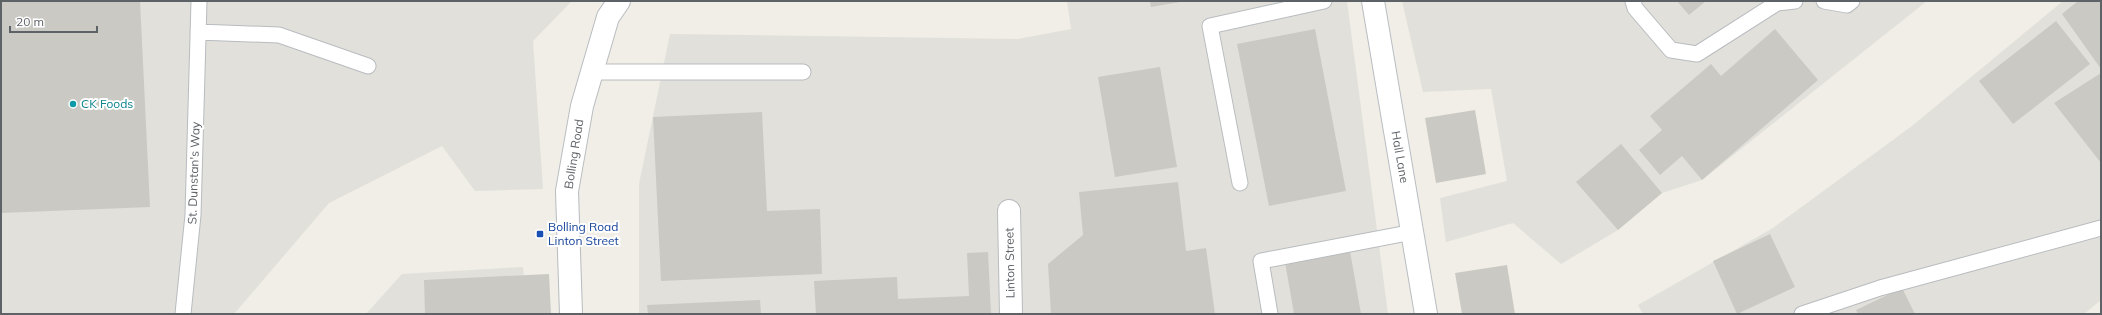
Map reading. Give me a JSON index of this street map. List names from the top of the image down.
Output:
{
  "streets": {
    "street": ["Bolling Road", "Hall Lane", "Linton Street"],
    "lane": ["St. Dunstan's Way"]
  },
  "places": {
    "other": ["CK Foods"],
    "transit": ["Bolling Road Linton Street"]
  },
  "scale_bar": "20 m"
}
